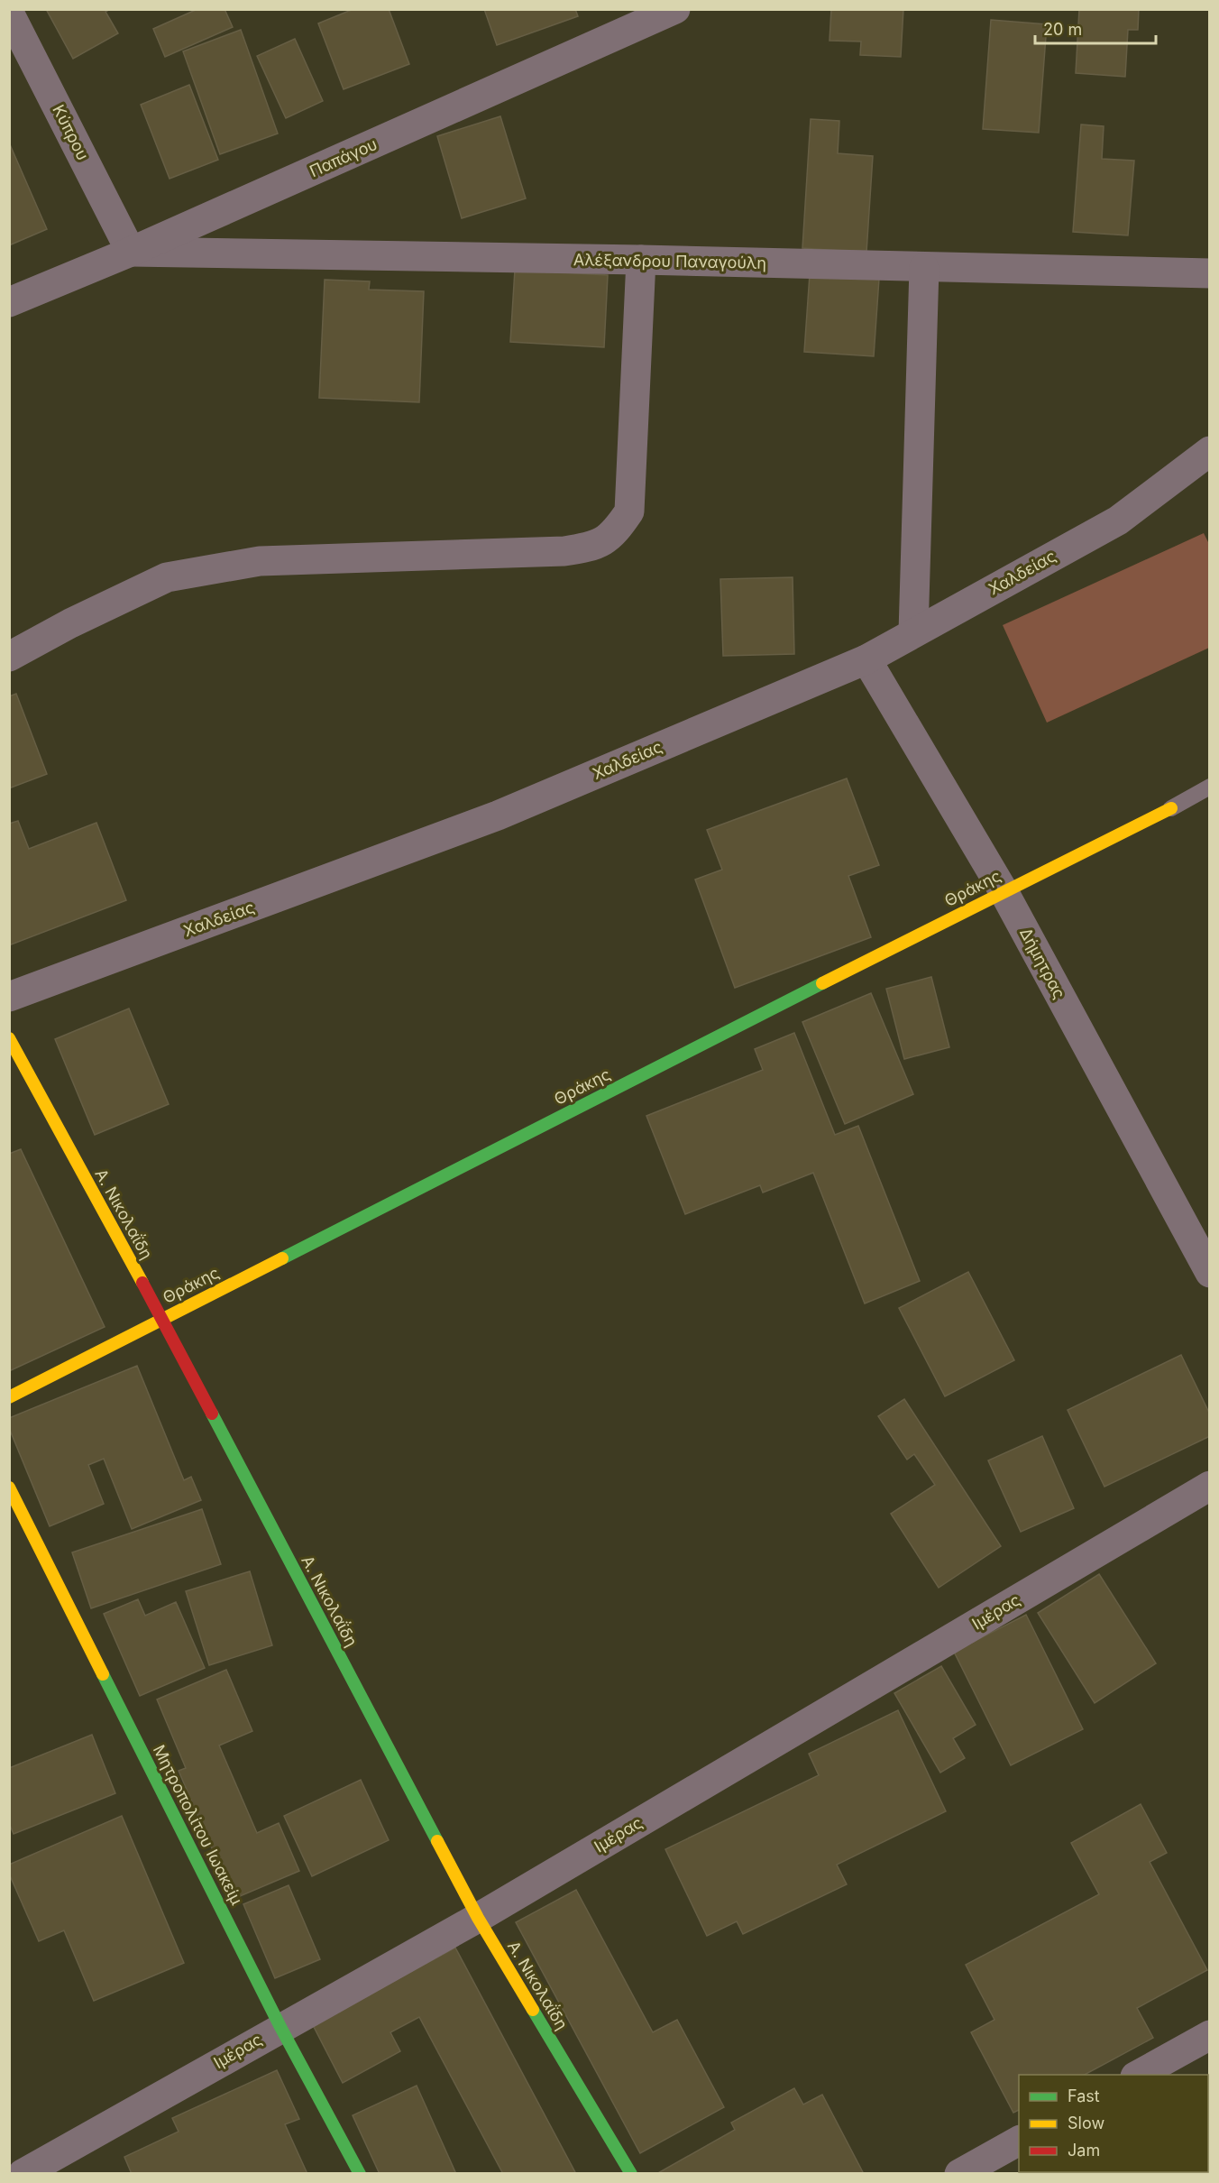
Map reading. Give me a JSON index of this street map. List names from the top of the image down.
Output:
{
  "streets": {
    "street": [
      "Κύπρου",
      "Παπάγου",
      "Αλέξανδρου Παναγούλη",
      "Χαλδείας",
      "Θράκης",
      "Δήμητρας",
      "Α. Νικολαΐδη",
      "Ιμέρας",
      "Μητροπολίτου Ιωακείμ"
    ]
  },
  "crossings": [
    ["Κύπρου", "Παπάγου"],
    ["Κύπρου", "Αλέξανδρου Παναγούλη"],
    ["Παπάγου", "Αλέξανδρου Παναγούλη"],
    ["Χαλδείας", "Δήμητρας"],
    ["Θράκης", "Δήμητρας"],
    ["Θράκης", "Α. Νικολαΐδη"],
    ["Α. Νικολαΐδη", "Ιμέρας"],
    ["Ιμέρας", "Μητροπολίτου Ιωακείμ"]
  ],
  "legend": ["Fast", "Slow", "Jam"],
  "scale_bar": "20 m"
}
